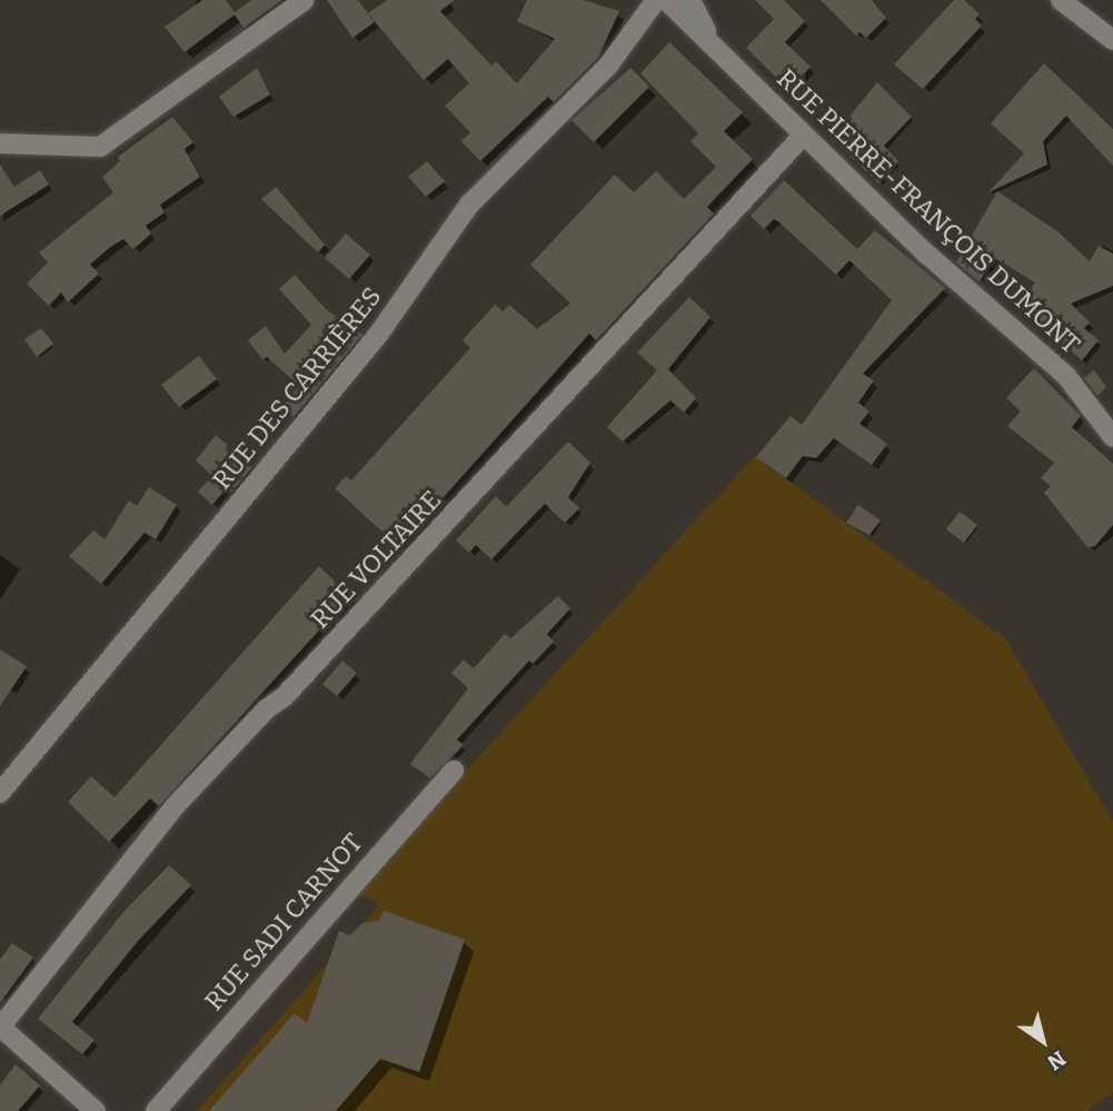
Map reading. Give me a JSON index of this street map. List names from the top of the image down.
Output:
{
  "streets": {
    "street": [
      "RUE PIERRE-FRANÇOIS DUMONT",
      "RUE DES CARRIÈRES",
      "RUE VOLTAIRE",
      "RUE SADI CARNOT"
    ]
  },
  "crossings": [
    ["RUE PIERRE-FRANÇOIS DUMONT", "RUE VOLTAIRE"]
  ],
  "north": "bottom right"
}
